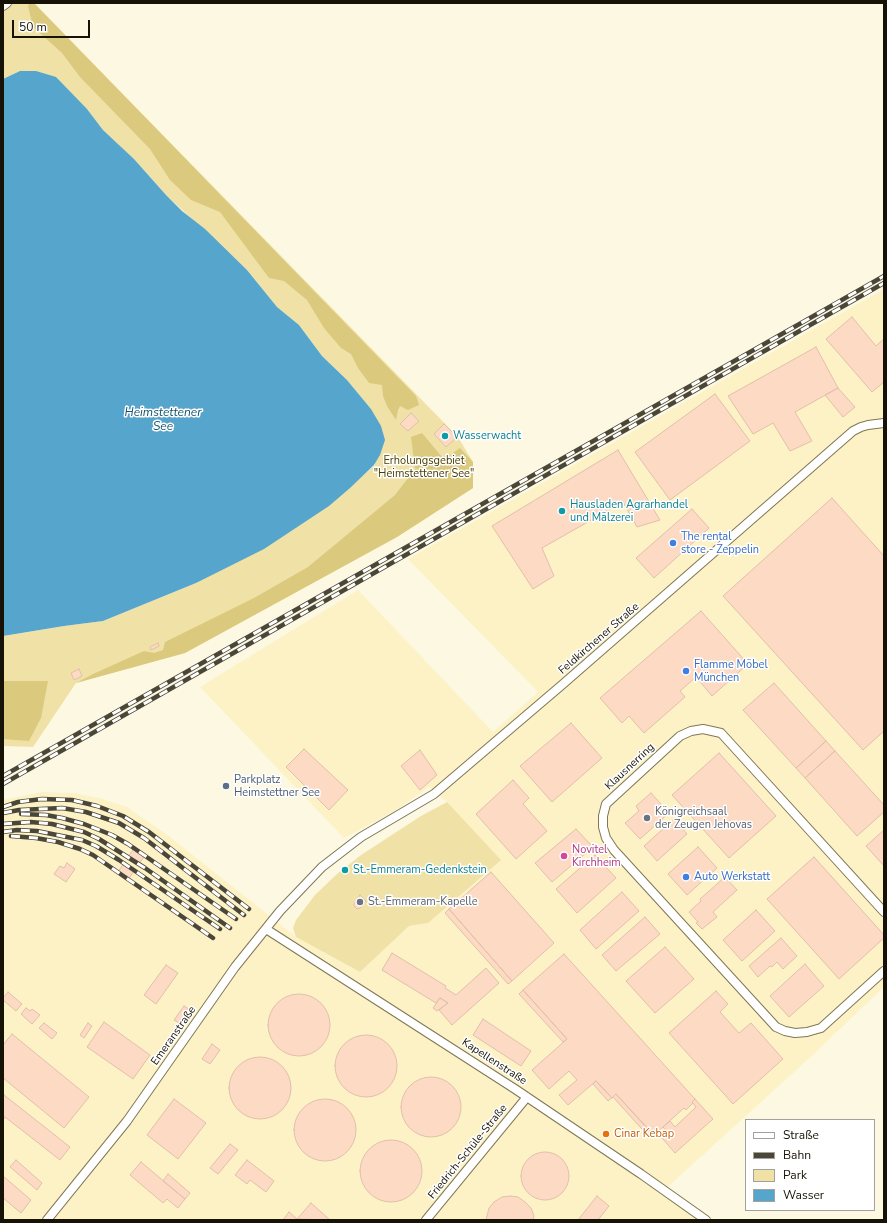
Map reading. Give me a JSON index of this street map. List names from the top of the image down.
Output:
{
  "streets": {
    "street": [
      "Feldkirchener Straße",
      "Klausnerring",
      "Emeranstraße",
      "Kapellenstraße",
      "Friedrich-Schüle-Straße"
    ]
  },
  "crossings": [
    ["Feldkirchener Straße", "Emeranstraße"],
    ["Emeranstraße", "Kapellenstraße"],
    ["Kapellenstraße", "Friedrich-Schüle-Straße"]
  ],
  "water": ["Heimstettener See"],
  "parks": ["Erholungsgebiet \"Heimstettener See\""],
  "places": [
    "Wasserwacht",
    "Hausladen Agrarhandel und Mälzerei",
    "The rental store - Zeppelin",
    "Flamme Möbel München",
    "Parkplatz Heimstettner See",
    "Königreichsaal der Zeugen Jehovas",
    "Novitel Kirchheim",
    "St.-Emmeram-Gedenkstein",
    "Auto Werkstatt",
    "St.-Emmeram-Kapelle",
    "Cinar Kebap"
  ],
  "legend": [
    "Straße",
    "Bahn",
    "Park",
    "Wasser"
  ],
  "scale_bar": "50 m"
}
